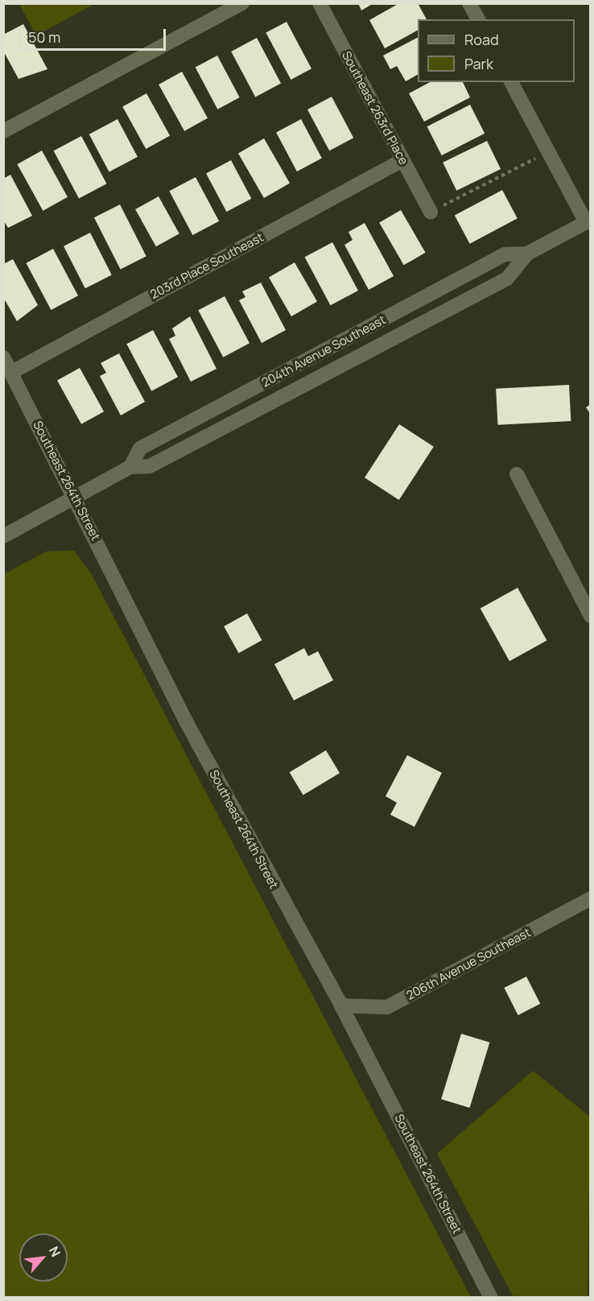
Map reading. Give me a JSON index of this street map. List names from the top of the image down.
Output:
{
  "streets": {
    "street": [
      "Southeast 263rd Place",
      "203rd Place Southeast",
      "204th Avenue Southeast",
      "Southeast 264th Street",
      "206th Avenue Southeast"
    ]
  },
  "crossings": [
    ["Southeast 263rd Place", "203rd Place Southeast"],
    ["203rd Place Southeast", "Southeast 264th Street"],
    ["204th Avenue Southeast", "Southeast 264th Street"],
    ["Southeast 264th Street", "206th Avenue Southeast"]
  ],
  "legend": ["Road", "Park"],
  "scale_bar": "50 m",
  "north": "top right"
}
